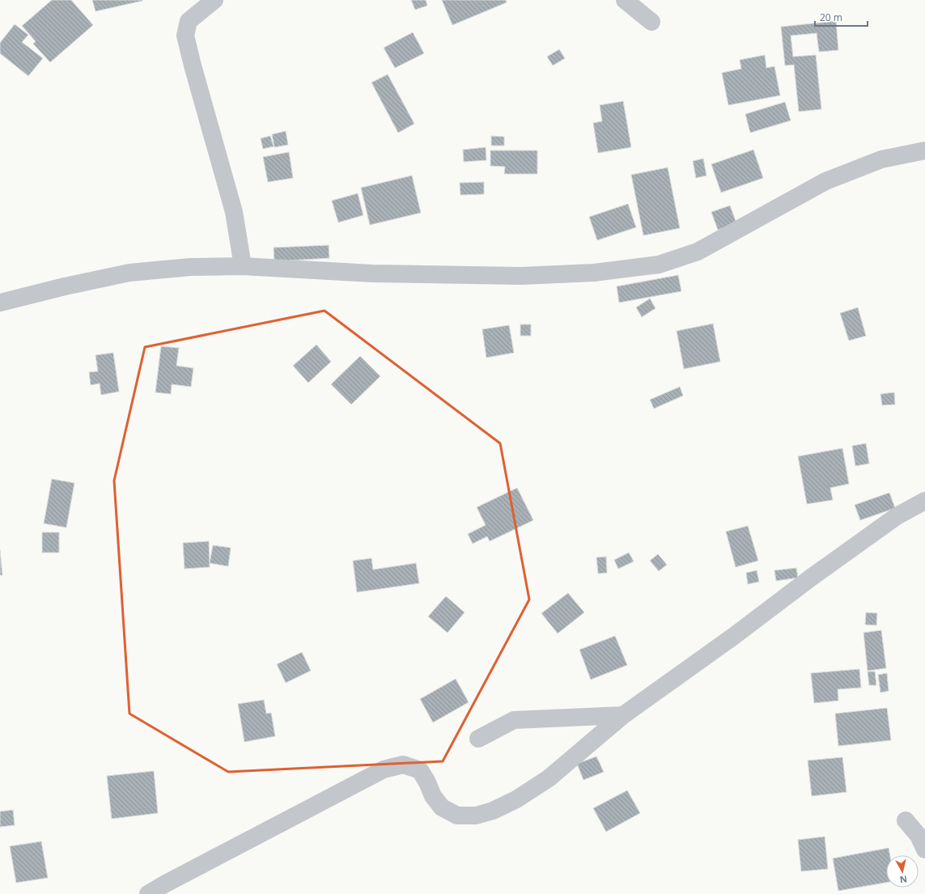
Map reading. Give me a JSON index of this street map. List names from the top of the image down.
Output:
{
  "scale_bar": "20 m",
  "north": "bottom"
}
